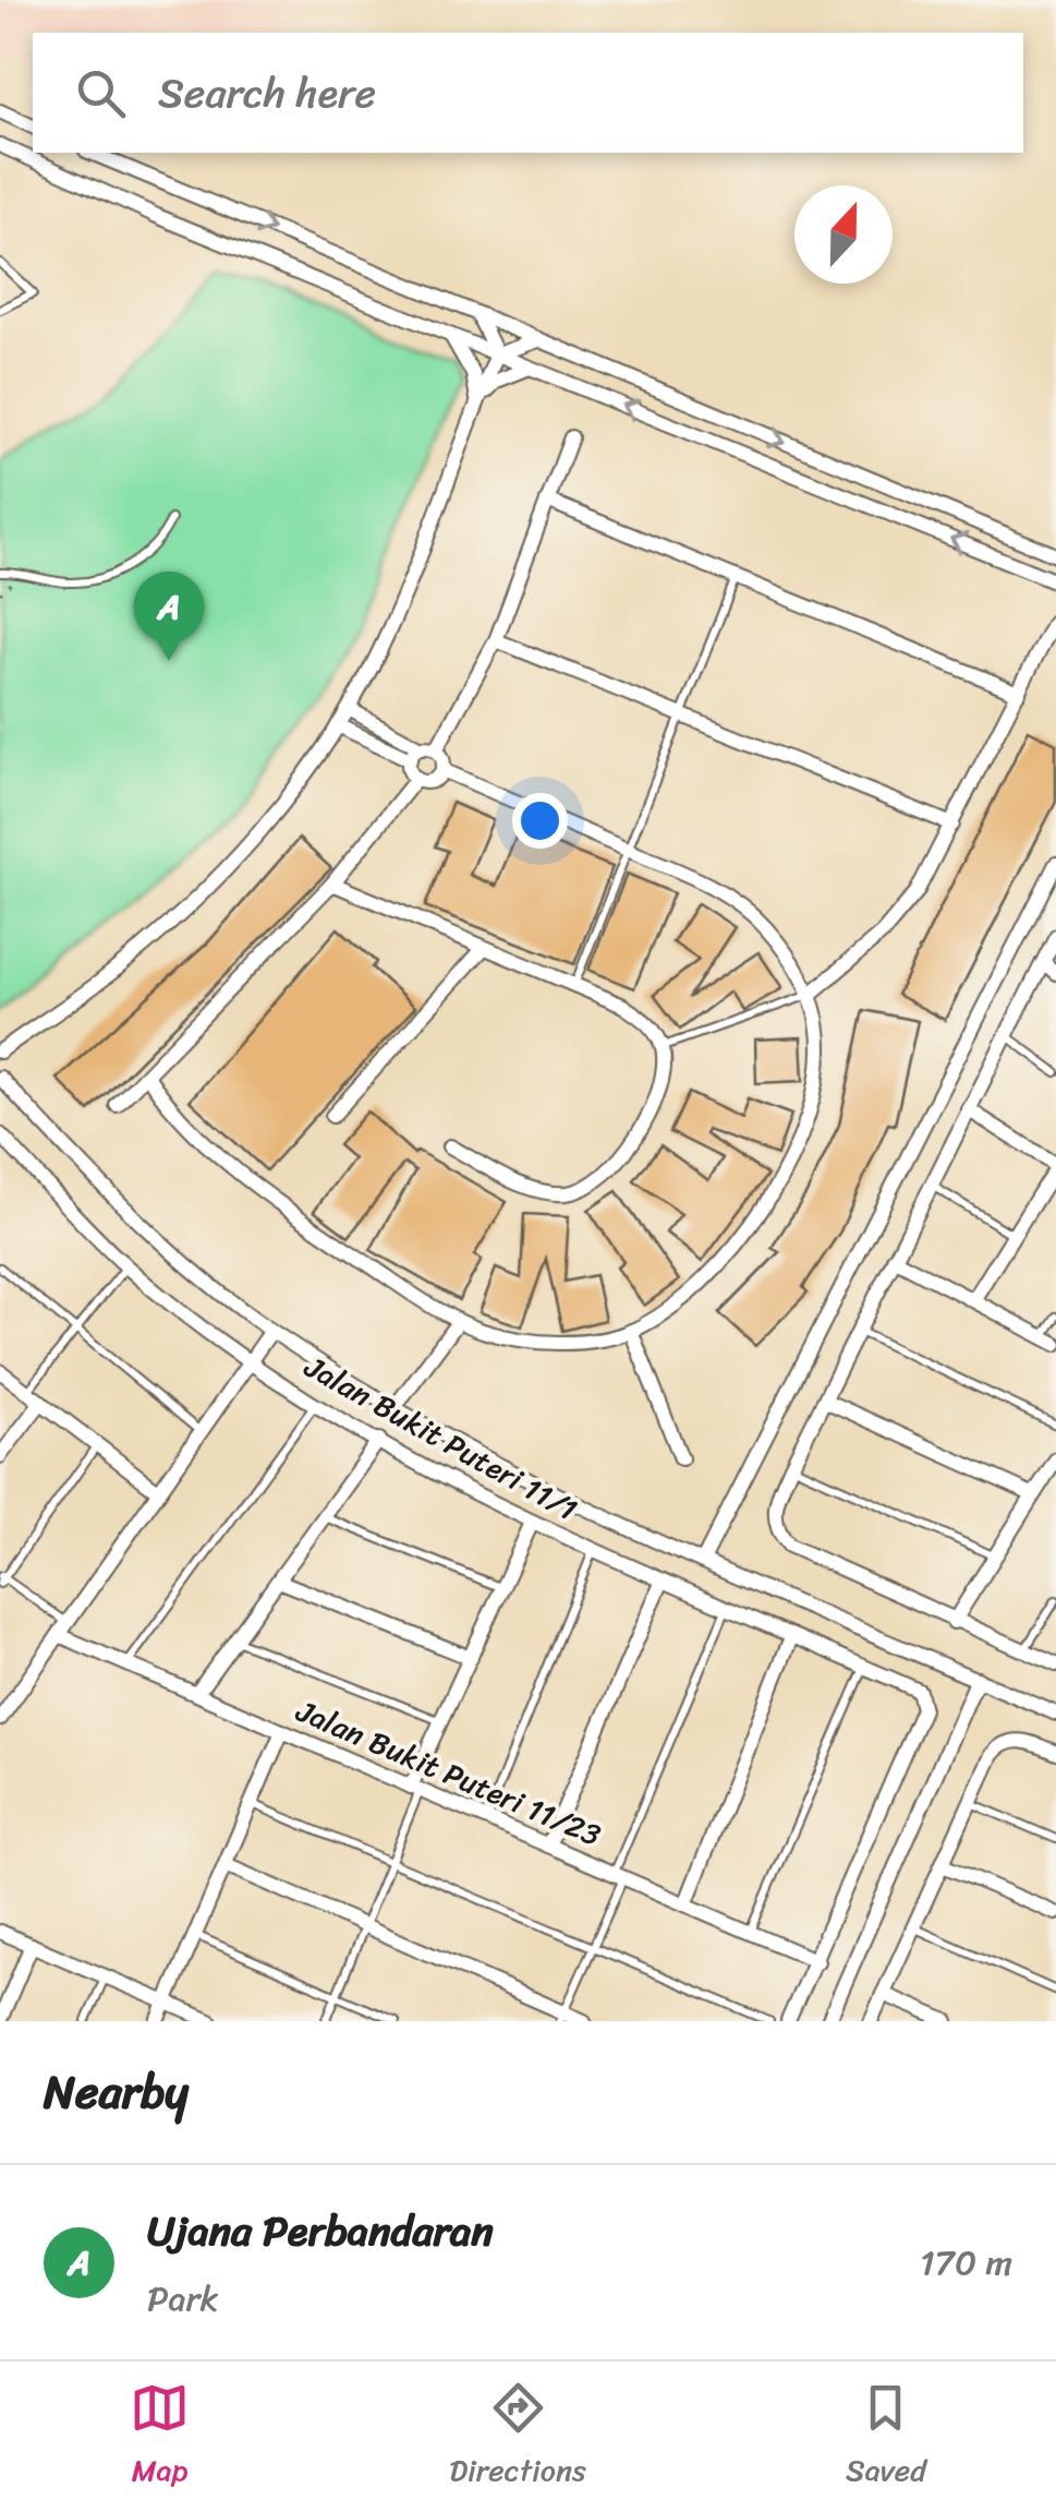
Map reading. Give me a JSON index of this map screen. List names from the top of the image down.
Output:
{
  "streets": {
    "street": ["Jalan Bukit Puteri 11/1", "Jalan Bukit Puteri 11/23"]
  },
  "crossings": [
    ["Jalan Bukit Puteri 11/1", "Jalan Bukit Puteri 11/23"]
  ],
  "north": "top",
  "page": {
    "search": "Search here",
    "pins": "A",
    "heading": "Nearby",
    "list": [
      {
        "mark": "A",
        "name": "Ujana Perbandaran",
        "note": "Park",
        "value": "170 m"
      }
    ],
    "nav": ["Map", "Directions", "Saved"]
  }
}
